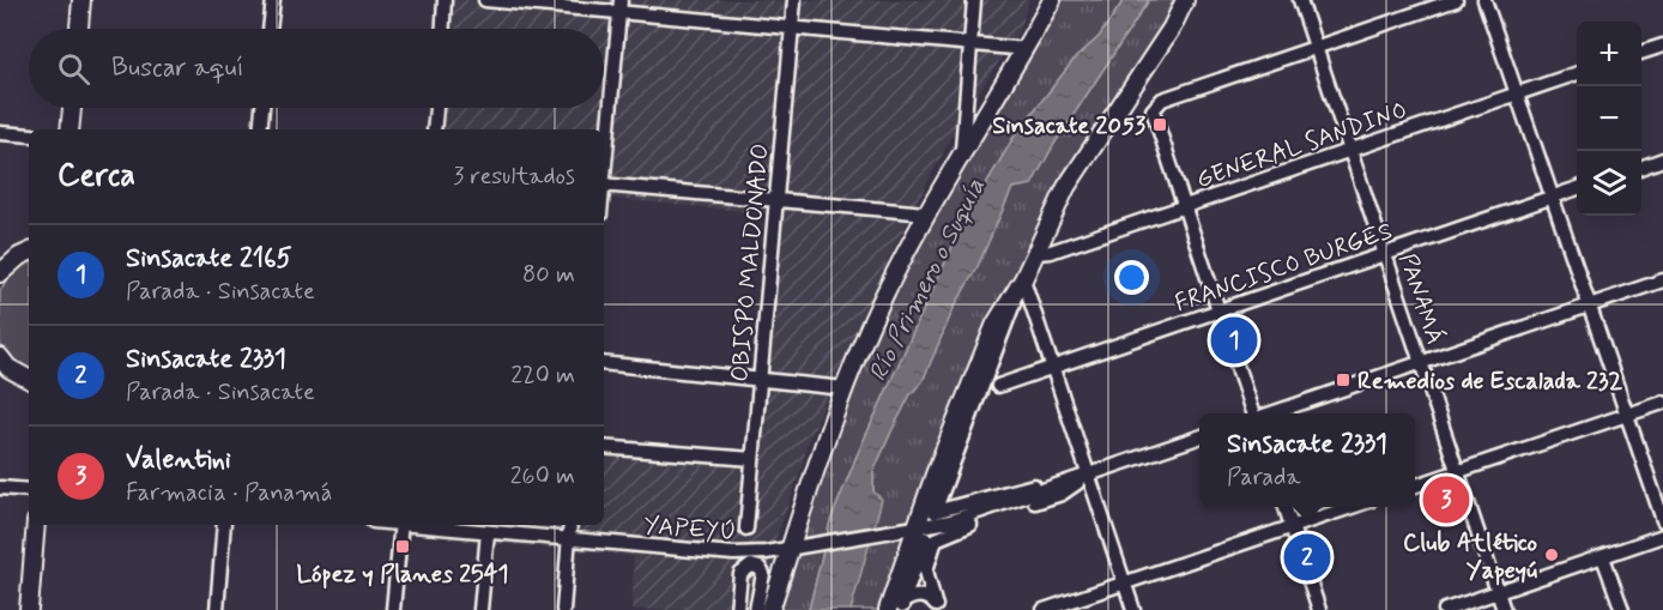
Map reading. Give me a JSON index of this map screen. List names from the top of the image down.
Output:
{
  "streets": {
    "street": [
      "GENERAL SANDINO",
      "OBISPO MALDONADO",
      "FRANCISCO BURGES",
      "PANAMÁ",
      "YAPEYÚ"
    ]
  },
  "crossings": [
    ["GENERAL SANDINO", "PANAMÁ"],
    ["FRANCISCO BURGES", "PANAMÁ"]
  ],
  "water": ["Río Primero o Suquía"],
  "places": {
    "transit": ["Sinsacate 2053", "Remedios de Escalada 232", "López y Planes 2541"],
    "other": ["Club Atlético Yapeyú"]
  },
  "page": {
    "map_buttons": ["+", "−"],
    "search": "Buscar aquí",
    "heading": ["Cerca", "3 resultados"],
    "list": [
      {
        "mark": "1",
        "name": "Sinsacate 2165",
        "note": "Parada · Sinsacate",
        "value": "80 m"
      },
      {
        "mark": "2",
        "name": "Sinsacate 2331",
        "note": "Parada · Sinsacate",
        "value": "220 m"
      },
      {
        "mark": "3",
        "name": "Valentini",
        "note": "Farmacia · Panamá",
        "value": "260 m"
      }
    ],
    "pins": ["1", "3", "2"],
    "popup": ["Sinsacate 2331", "Parada"]
  }
}
